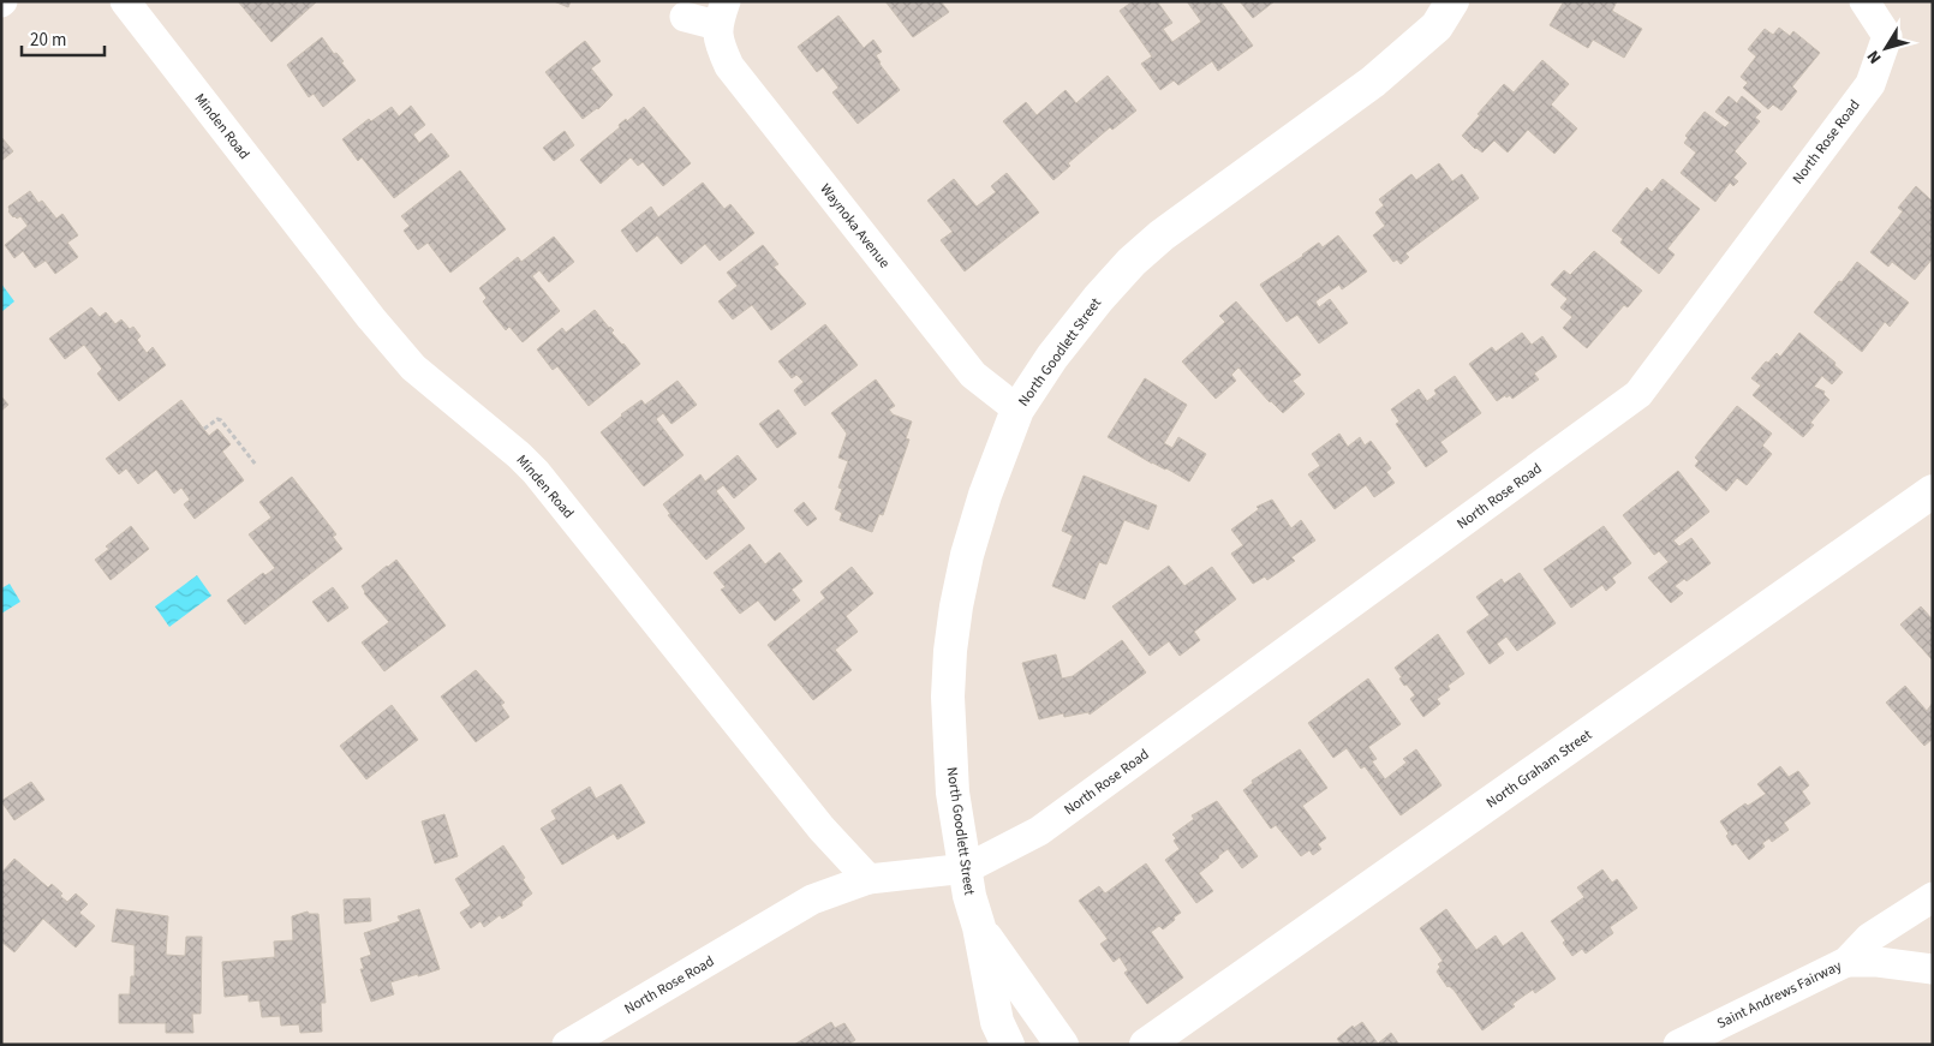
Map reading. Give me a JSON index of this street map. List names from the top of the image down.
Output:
{
  "streets": {
    "main road": ["North Goodlett Street", "North Graham Street"],
    "street": [
      "Minden Road",
      "North Rose Road",
      "Waynoka Avenue",
      "Saint Andrews Fairway"
    ]
  },
  "crossings": [
    ["Minden Road", "North Rose Road"],
    ["North Rose Road", "North Goodlett Street"],
    ["Waynoka Avenue", "North Goodlett Street"]
  ],
  "scale_bar": "20 m",
  "north": "bottom left"
}
